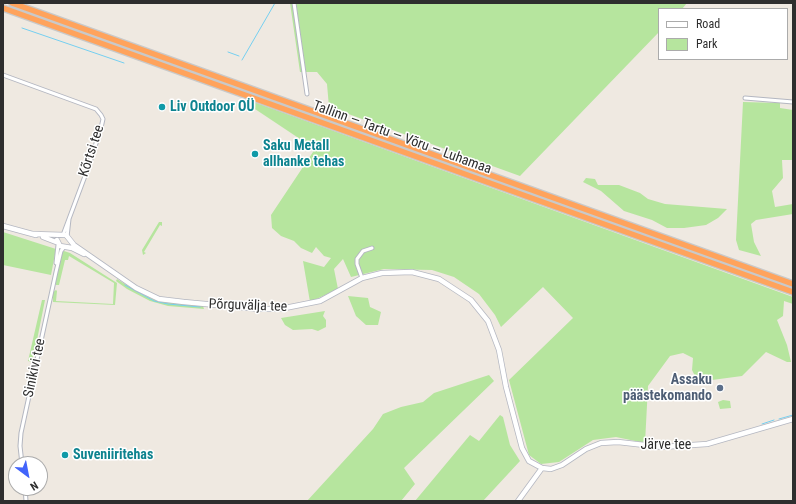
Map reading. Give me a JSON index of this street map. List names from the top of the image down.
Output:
{
  "streets": {
    "highway": ["Tallinn — Tartu — Võru — Luhamaa"],
    "street": [
      "Kõrtsi tee",
      "Põrguvälja tee",
      "Sinikivi tee",
      "Järve tee"
    ]
  },
  "crossings": [
    ["Kõrtsi tee", "Põrguvälja tee"],
    ["Põrguvälja tee", "Sinikivi tee"],
    ["Põrguvälja tee", "Järve tee"]
  ],
  "places": [
    "Liv Outdoor OÜ",
    "Saku Metall allhanke tehas",
    "Assaku päästekomando",
    "Suveniiritehas"
  ],
  "legend": ["Road", "Park"],
  "north": "bottom right"
}
